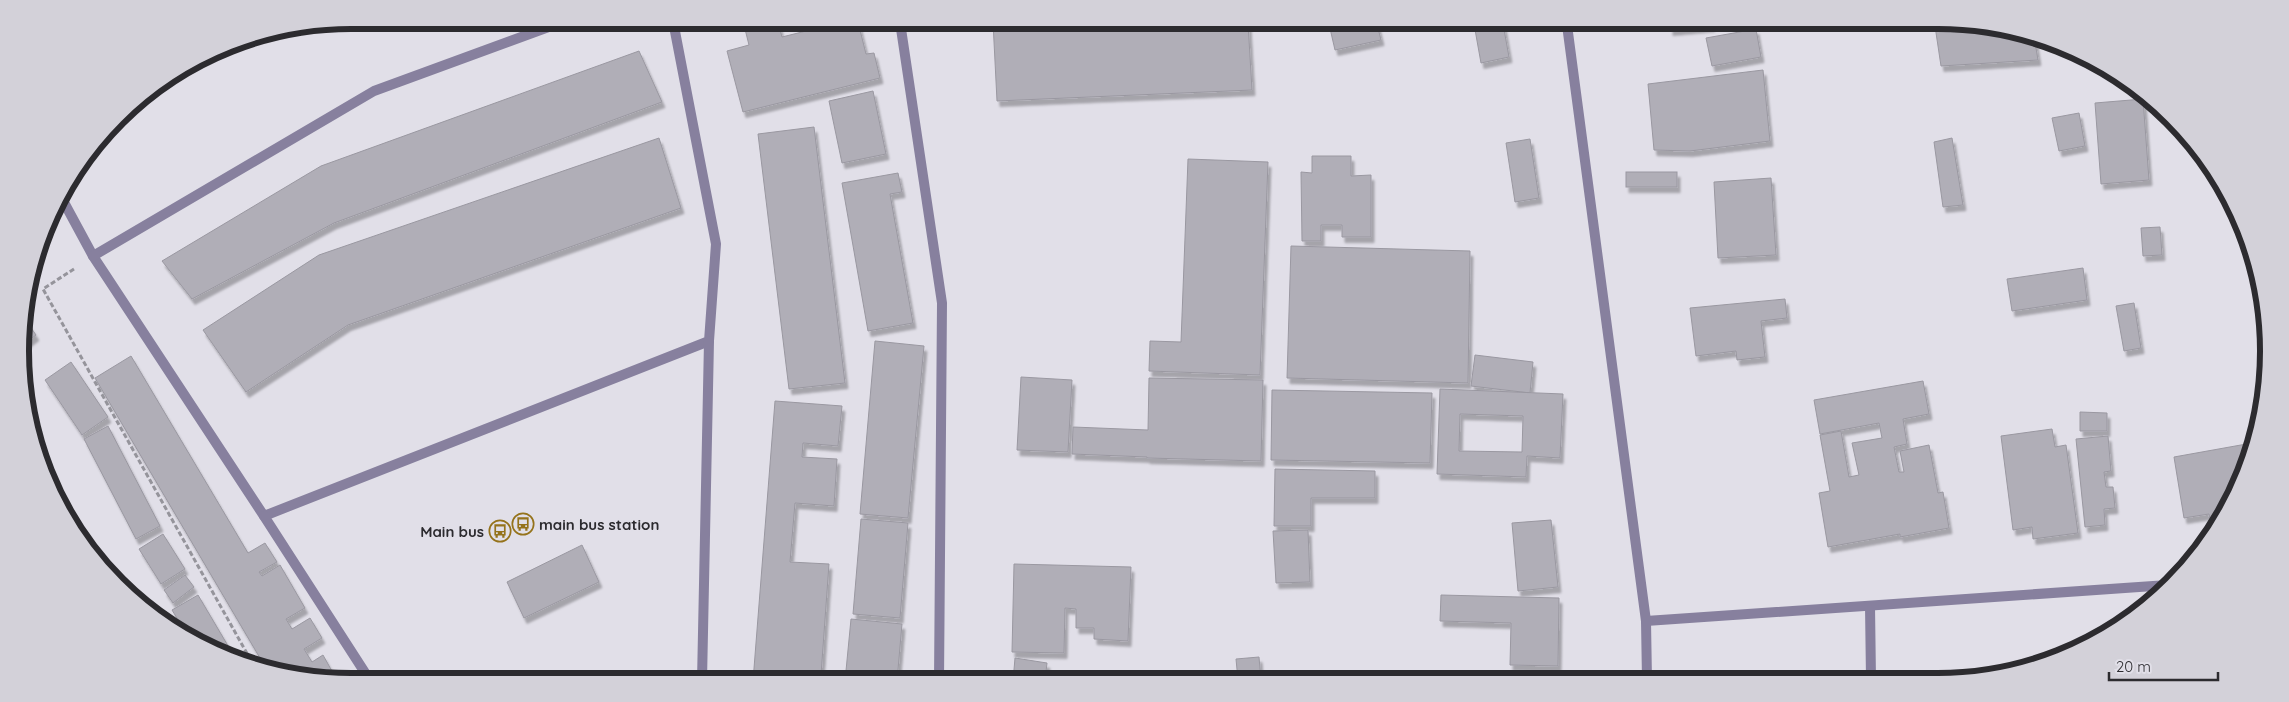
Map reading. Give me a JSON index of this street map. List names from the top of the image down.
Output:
{
  "places": {
    "bus stop": ["main bus station", "Main bus"]
  },
  "scale_bar": "20 m"
}
